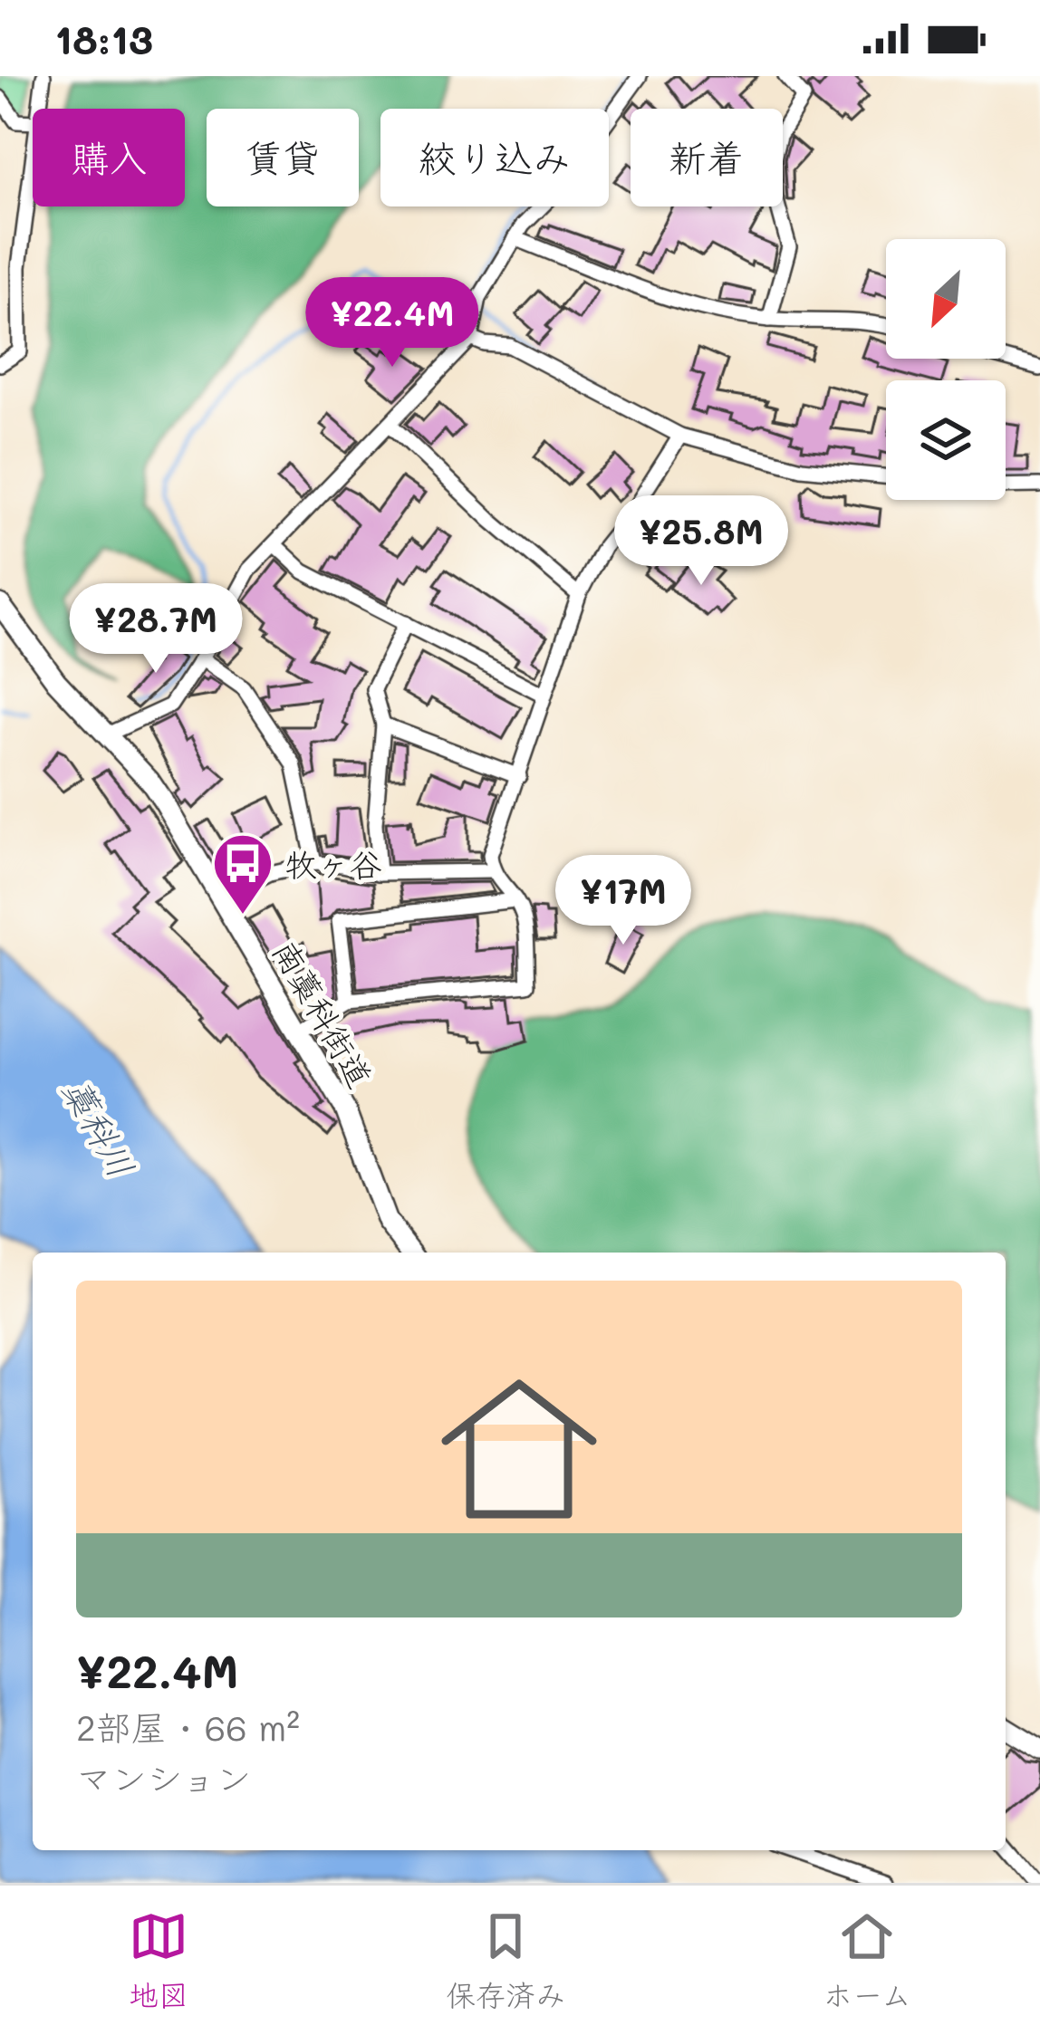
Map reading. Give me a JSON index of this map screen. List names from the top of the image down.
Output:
{
  "streets": {
    "main road": ["南藁科街道"]
  },
  "water": ["藁科川"],
  "places": {
    "bus stop": ["牧ヶ谷"]
  },
  "north": "bottom left",
  "page": {
    "status": "18:13",
    "chip": [
      "購入",
      "賃貸",
      "絞り込み",
      "新着"
    ],
    "price": [
      "¥22.4M",
      "¥25.8M",
      "¥28.7M",
      "¥17M"
    ],
    "list": [
      {
        "name": "¥22.4M",
        "note": "2部屋 · 66 m² · マンション"
      }
    ],
    "tabs": ["地図", "保存済み", "ホーム"]
  }
}
